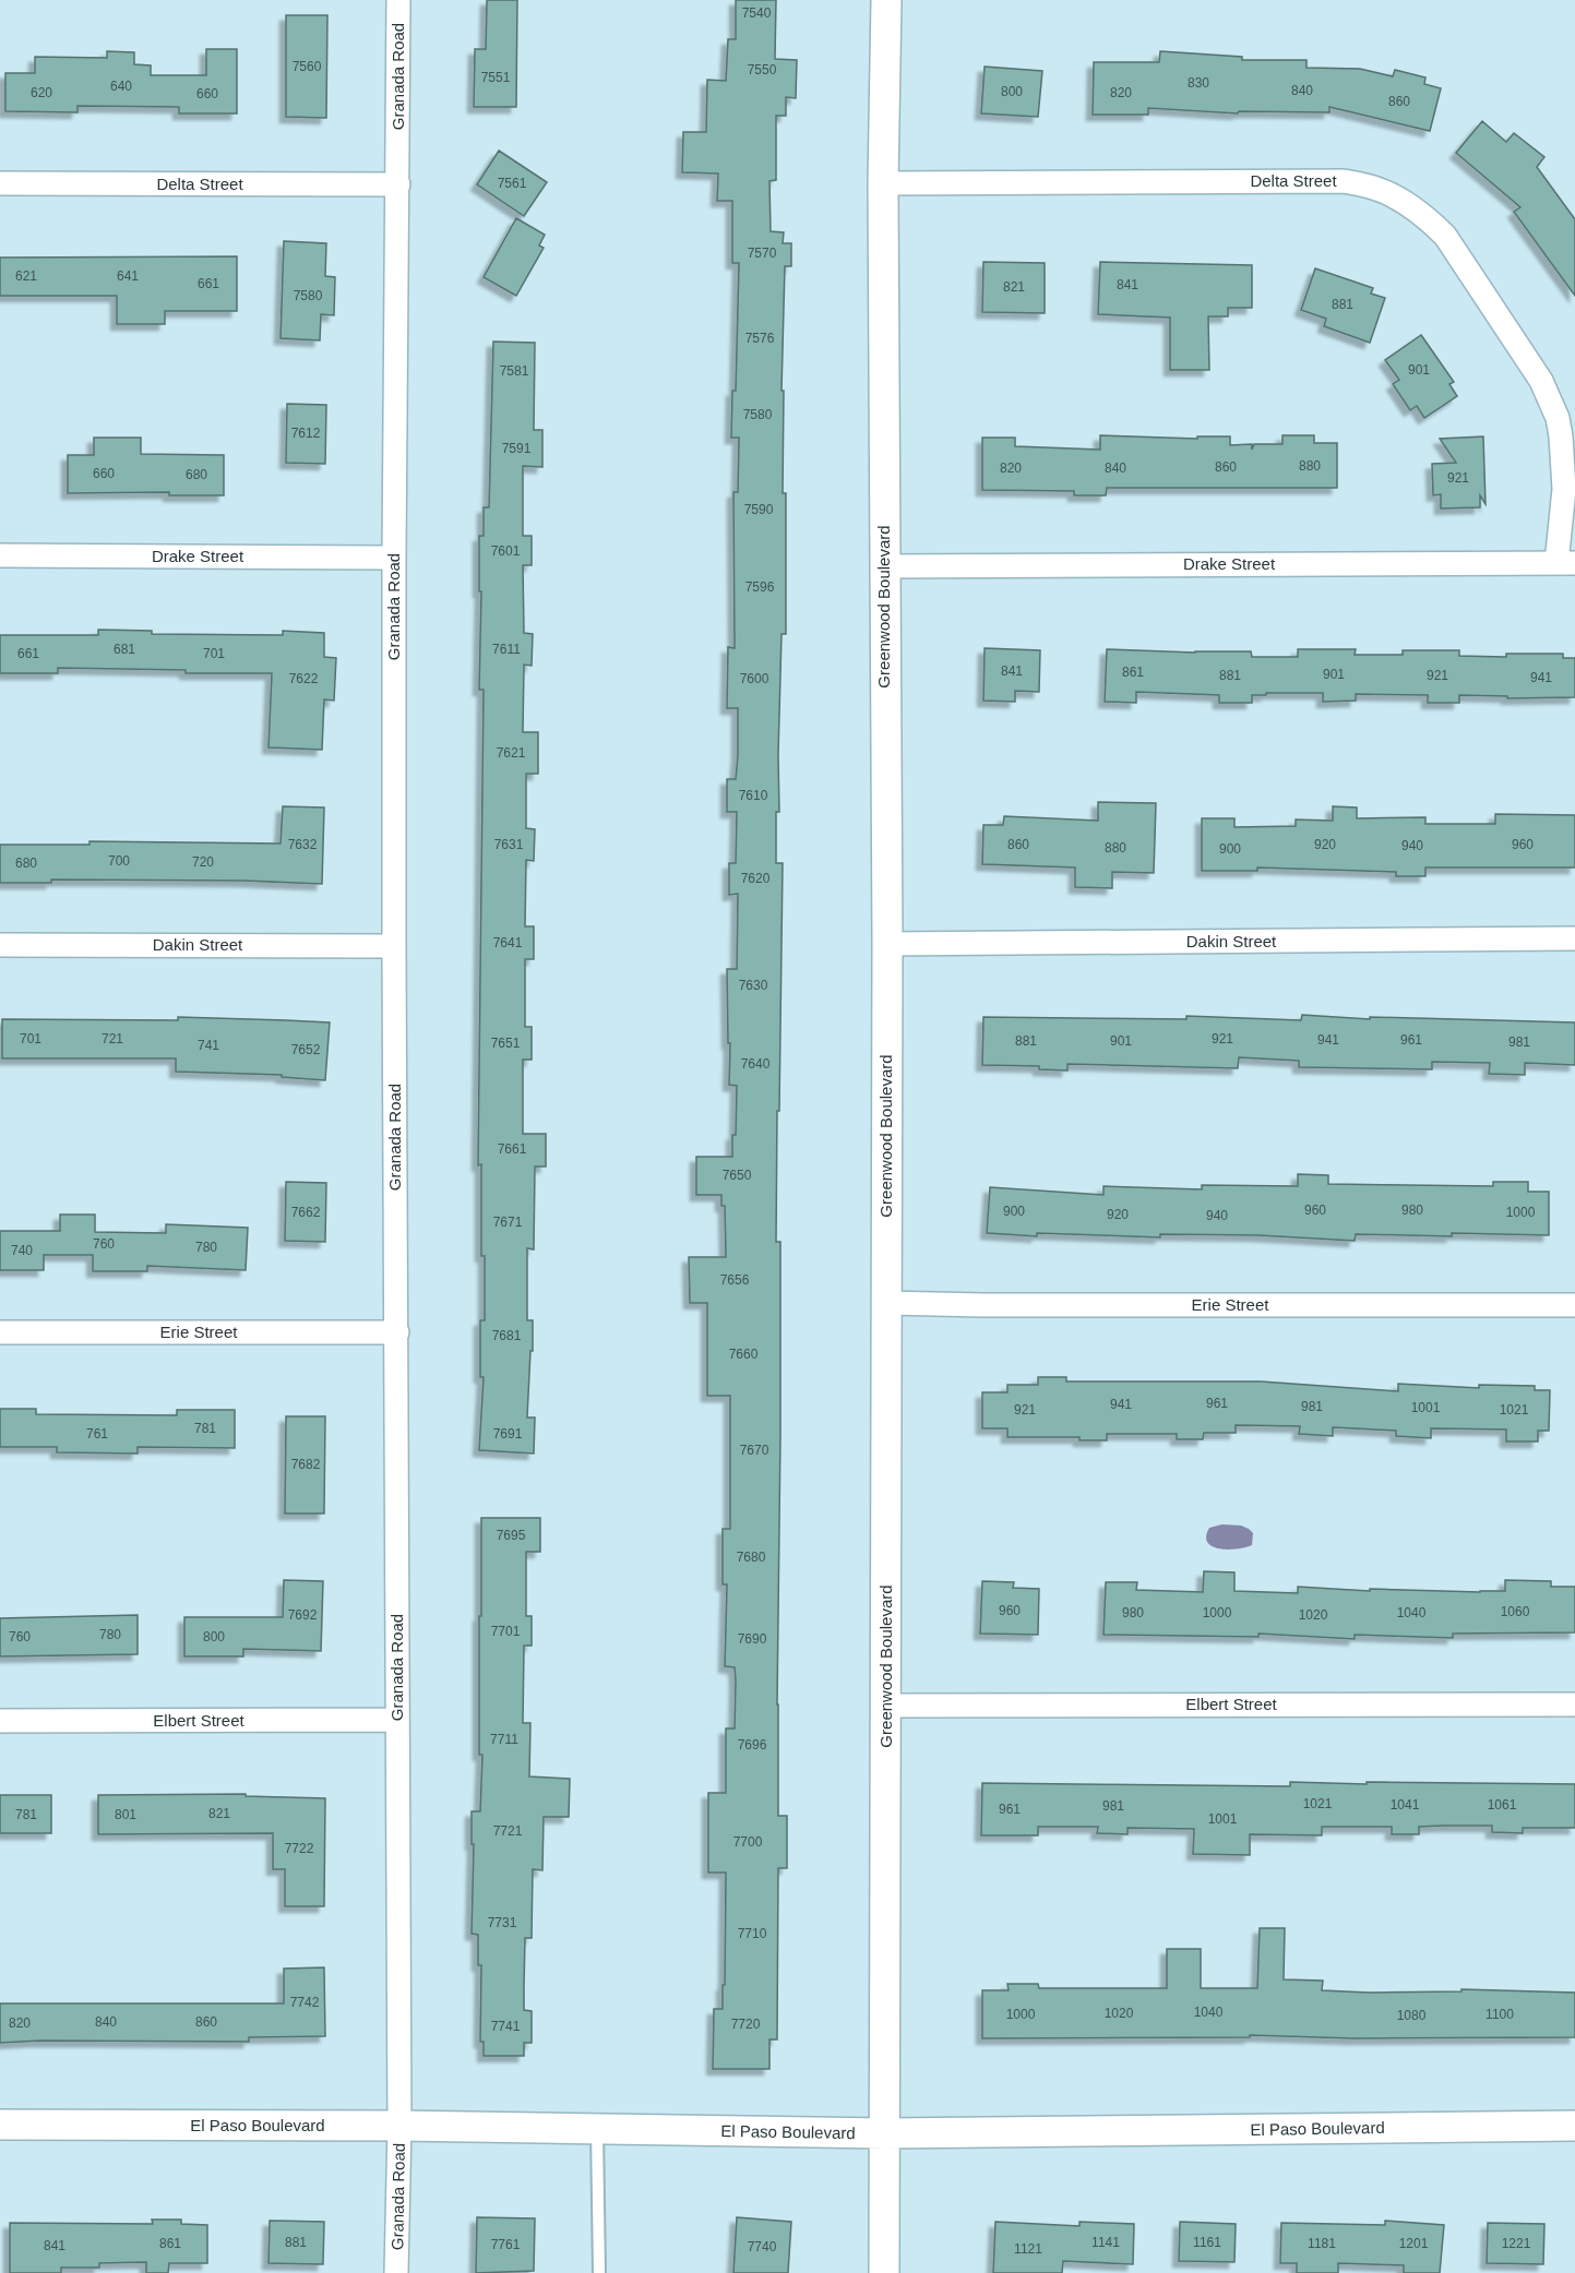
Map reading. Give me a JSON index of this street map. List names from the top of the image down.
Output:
{
  "streets": {
    "street": [
      "Granada Road",
      "Delta Street",
      "Drake Street",
      "Greenwood Boulevard",
      "Dakin Street",
      "Erie Street",
      "Elbert Street",
      "El Paso Boulevard"
    ]
  },
  "crossings": [
    ["Granada Road", "Delta Street"],
    ["Granada Road", "Drake Street"],
    ["Granada Road", "Dakin Street"],
    ["Granada Road", "Erie Street"],
    ["Granada Road", "Elbert Street"],
    ["Granada Road", "El Paso Boulevard"],
    ["Delta Street", "Drake Street"],
    ["Delta Street", "Greenwood Boulevard"],
    ["Drake Street", "Greenwood Boulevard"],
    ["Greenwood Boulevard", "Dakin Street"],
    ["Greenwood Boulevard", "Erie Street"],
    ["Greenwood Boulevard", "Elbert Street"],
    ["Greenwood Boulevard", "El Paso Boulevard"]
  ],
  "house_numbers": [
    "7540",
    "7560",
    "7550",
    "7551",
    "830",
    "640",
    "840",
    "800",
    "620",
    "820",
    "660",
    "860",
    "7561",
    "7570",
    "621",
    "641",
    "661",
    "841",
    "821",
    "7580",
    "881",
    "7576",
    "901",
    "7581",
    "7580",
    "7612",
    "7591",
    "880",
    "860",
    "820",
    "840",
    "660",
    "680",
    "921",
    "7590",
    "7601",
    "7596",
    "681",
    "7611",
    "661",
    "701",
    "841",
    "861",
    "901",
    "881",
    "921",
    "941",
    "7622",
    "7600",
    "7621",
    "7610",
    "7632",
    "7631",
    "860",
    "920",
    "960",
    "940",
    "880",
    "900",
    "700",
    "720",
    "680",
    "7620",
    "7641",
    "7630",
    "701",
    "721",
    "921",
    "941",
    "961",
    "881",
    "901",
    "981",
    "7651",
    "741",
    "7652",
    "7640",
    "7661",
    "7650",
    "960",
    "980",
    "900",
    "7662",
    "1000",
    "920",
    "940",
    "7671",
    "760",
    "780",
    "740",
    "7656",
    "7681",
    "7660",
    "961",
    "941",
    "981",
    "1001",
    "921",
    "1021",
    "781",
    "761",
    "7691",
    "7670",
    "7682",
    "7695",
    "7680",
    "960",
    "1060",
    "980",
    "1000",
    "1040",
    "7692",
    "1020",
    "7701",
    "780",
    "760",
    "800",
    "7690",
    "7711",
    "7696",
    "1021",
    "1041",
    "1061",
    "981",
    "961",
    "821",
    "781",
    "801",
    "1001",
    "7721",
    "7700",
    "7722",
    "7731",
    "7710",
    "7742",
    "1040",
    "1020",
    "1000",
    "1100",
    "1080",
    "840",
    "860",
    "820",
    "7720",
    "7741",
    "881",
    "1141",
    "1161",
    "861",
    "1181",
    "1201",
    "1221",
    "7761",
    "841",
    "7740",
    "1121"
  ]
}
